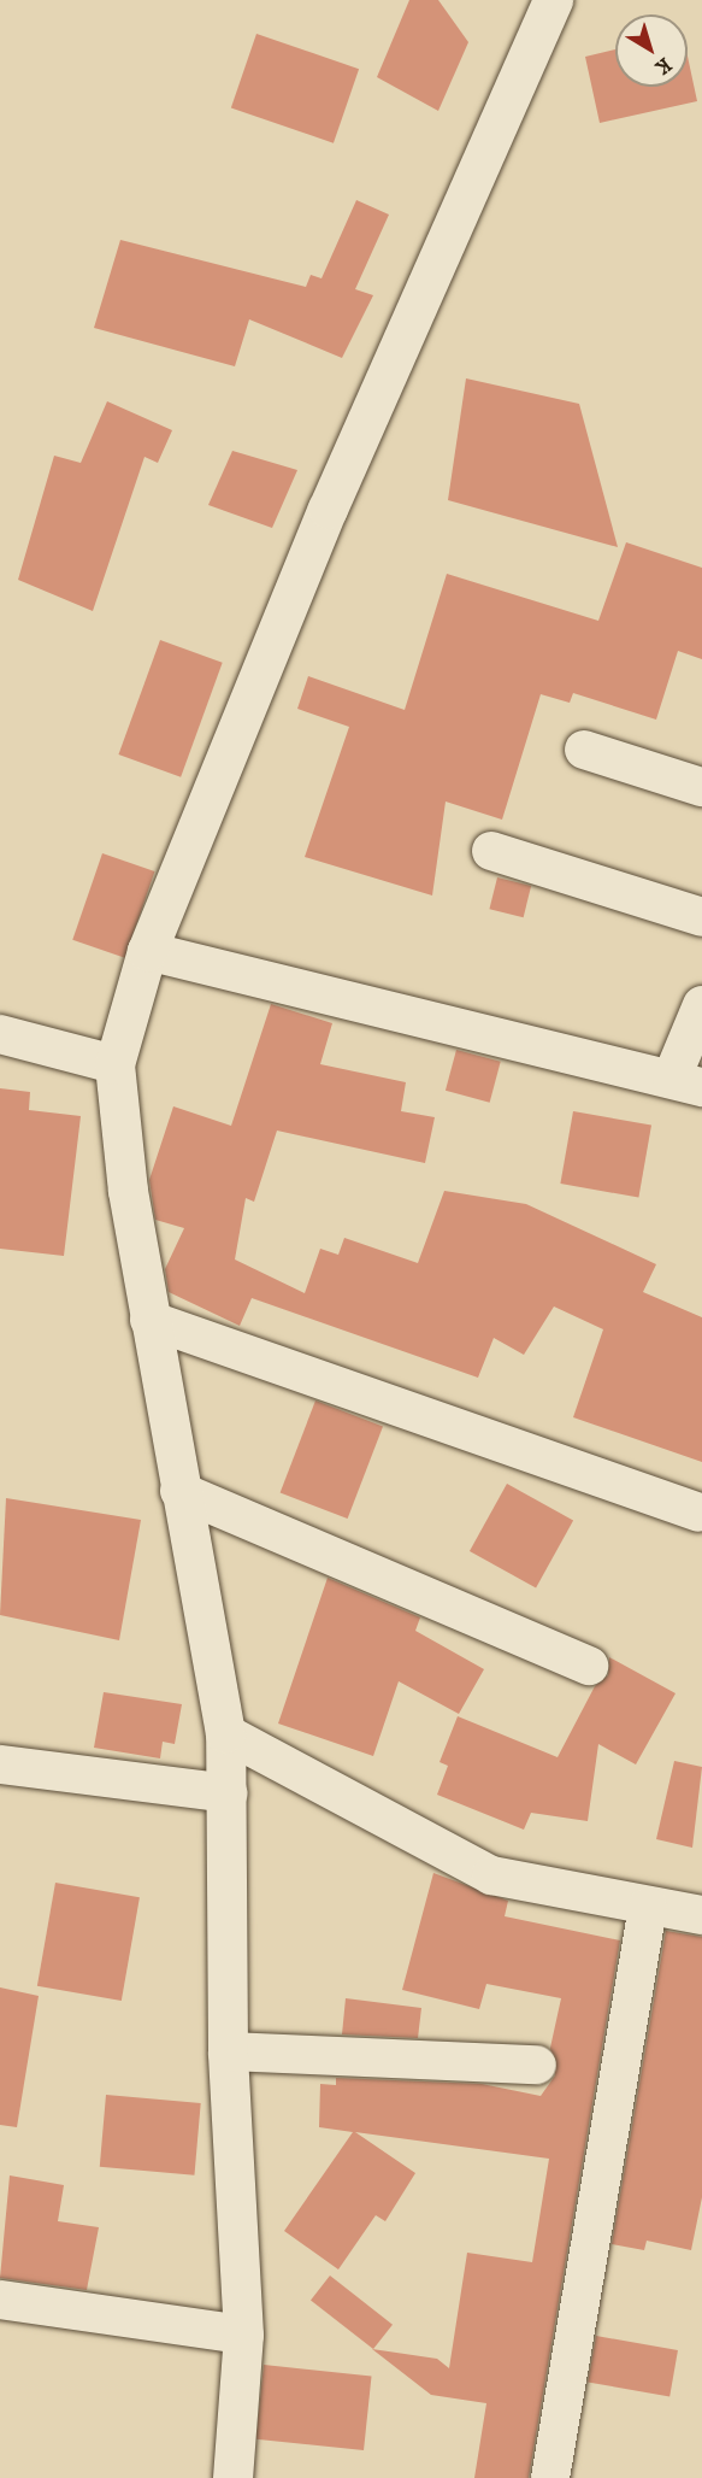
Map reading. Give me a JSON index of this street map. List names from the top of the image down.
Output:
{
  "north": "bottom right"
}
